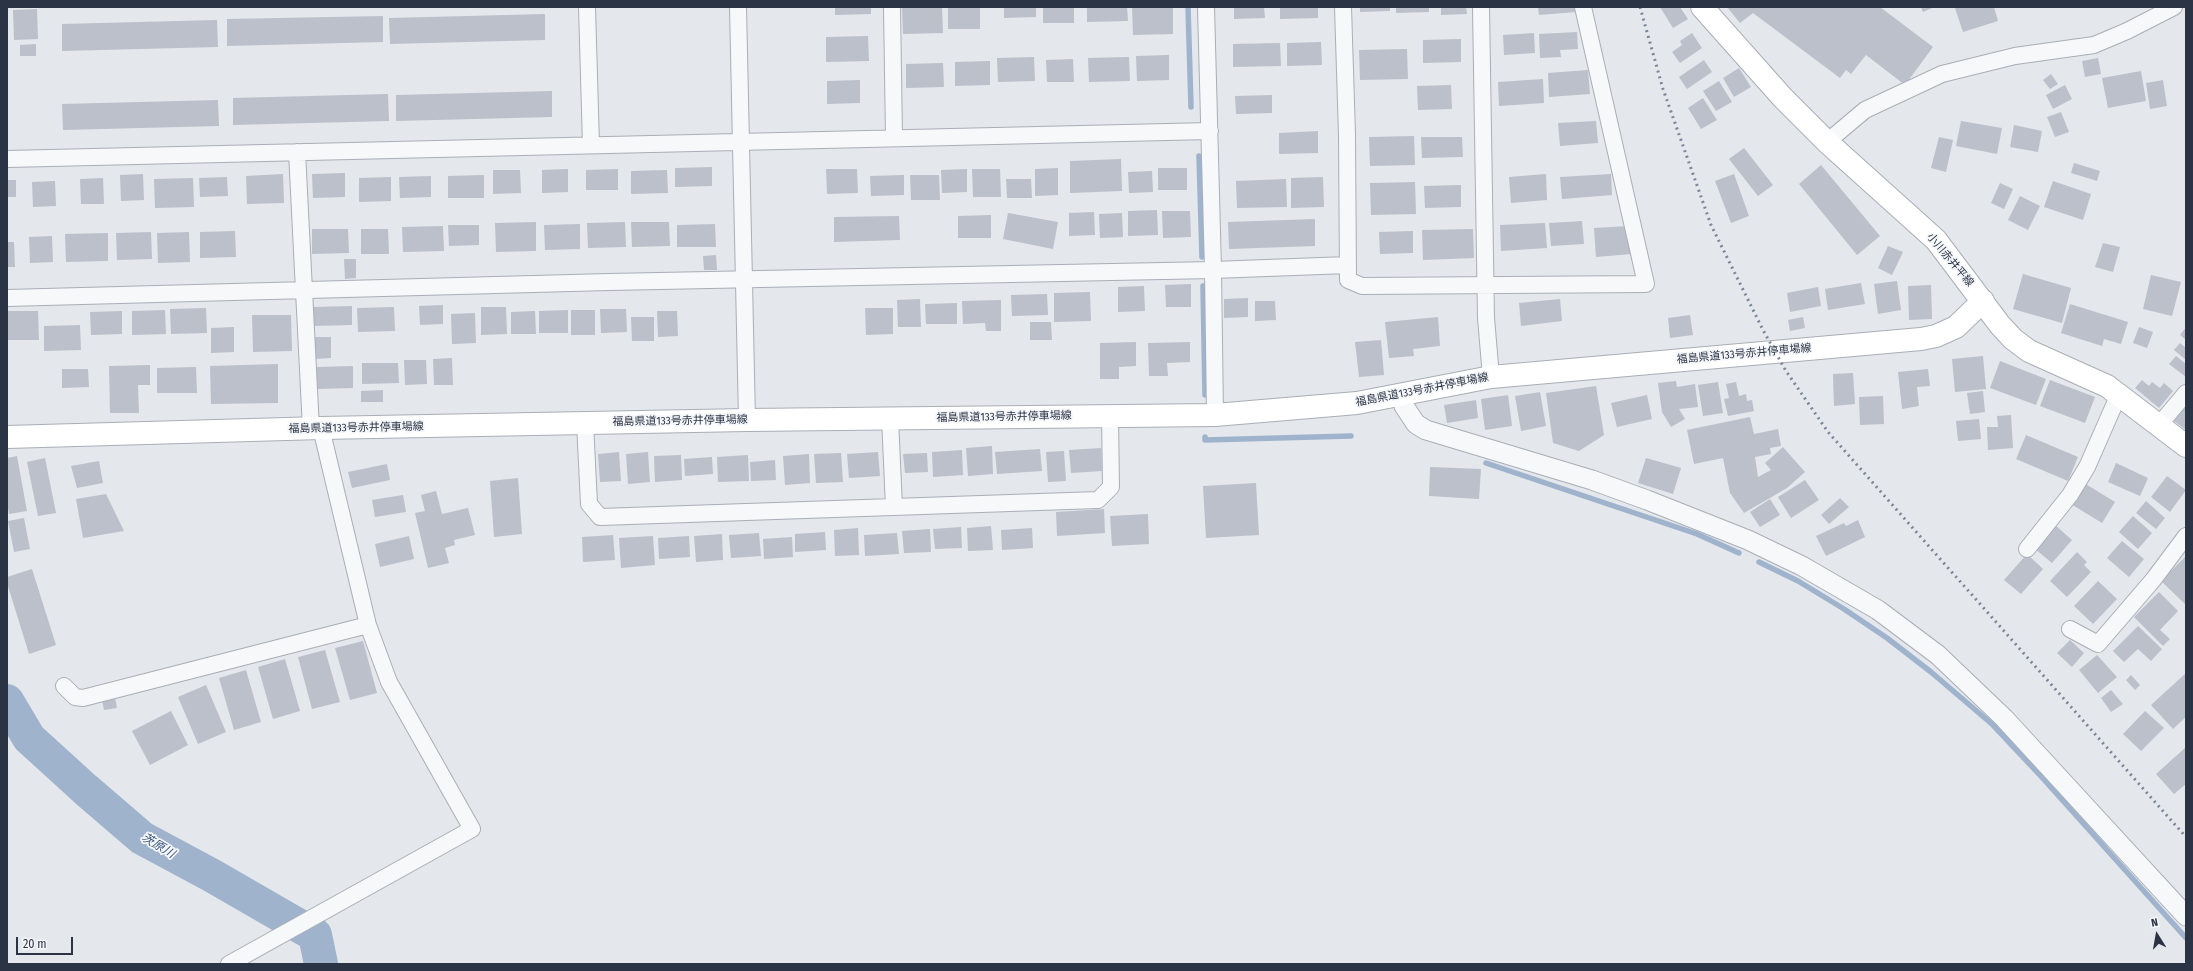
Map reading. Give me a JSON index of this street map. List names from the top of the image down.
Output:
{
  "streets": {
    "main road": ["小川赤井平線", "福島県道133号赤井停車場線"]
  },
  "crossings": [
    ["小川赤井平線", "福島県道133号赤井停車場線"]
  ],
  "water": ["茨原川"],
  "scale_bar": "20 m",
  "north": "top"
}
